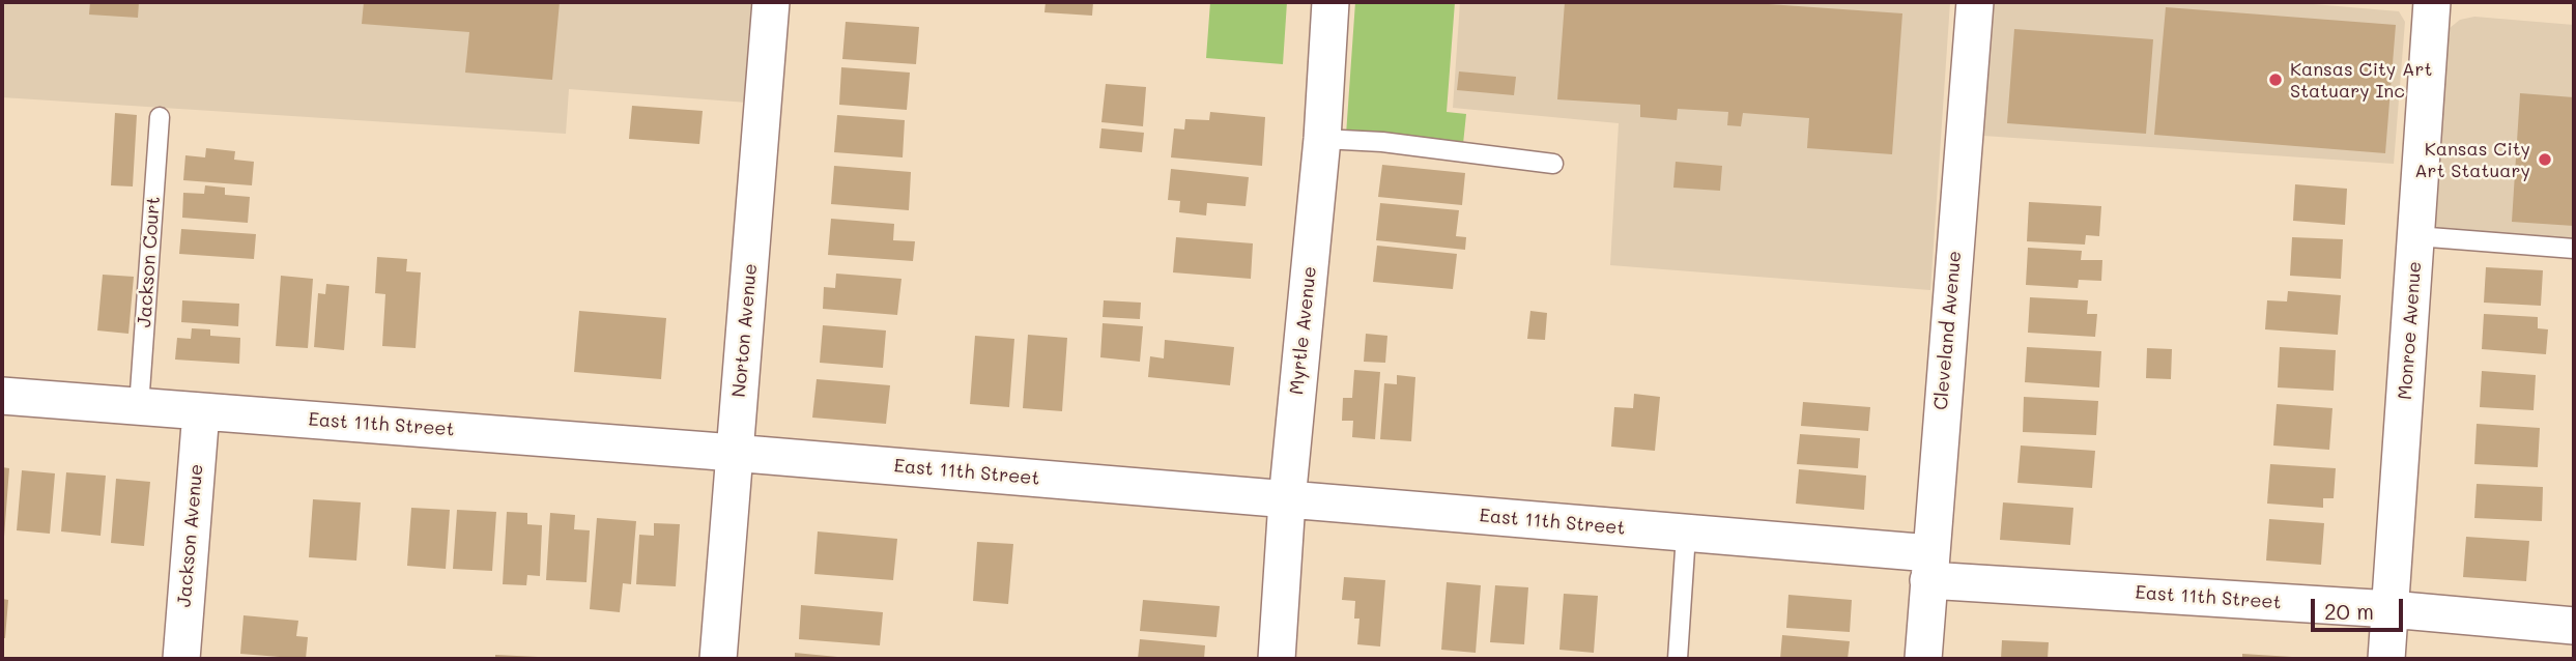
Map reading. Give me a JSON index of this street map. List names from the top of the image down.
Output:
{
  "streets": {
    "street": [
      "Norton Avenue",
      "Myrtle Avenue",
      "Cleveland Avenue",
      "Monroe Avenue",
      "East 11th Street",
      "Jackson Avenue"
    ],
    "lane": ["Jackson Court"]
  },
  "crossings": [
    ["Jackson Court", "East 11th Street"],
    ["Norton Avenue", "East 11th Street"],
    ["Myrtle Avenue", "East 11th Street"],
    ["Cleveland Avenue", "East 11th Street"],
    ["Monroe Avenue", "East 11th Street"],
    ["East 11th Street", "Jackson Avenue"]
  ],
  "places": ["Kansas City Art Statuary Inc", "Kansas City Art Statuary"],
  "scale_bar": "20 m"
}
